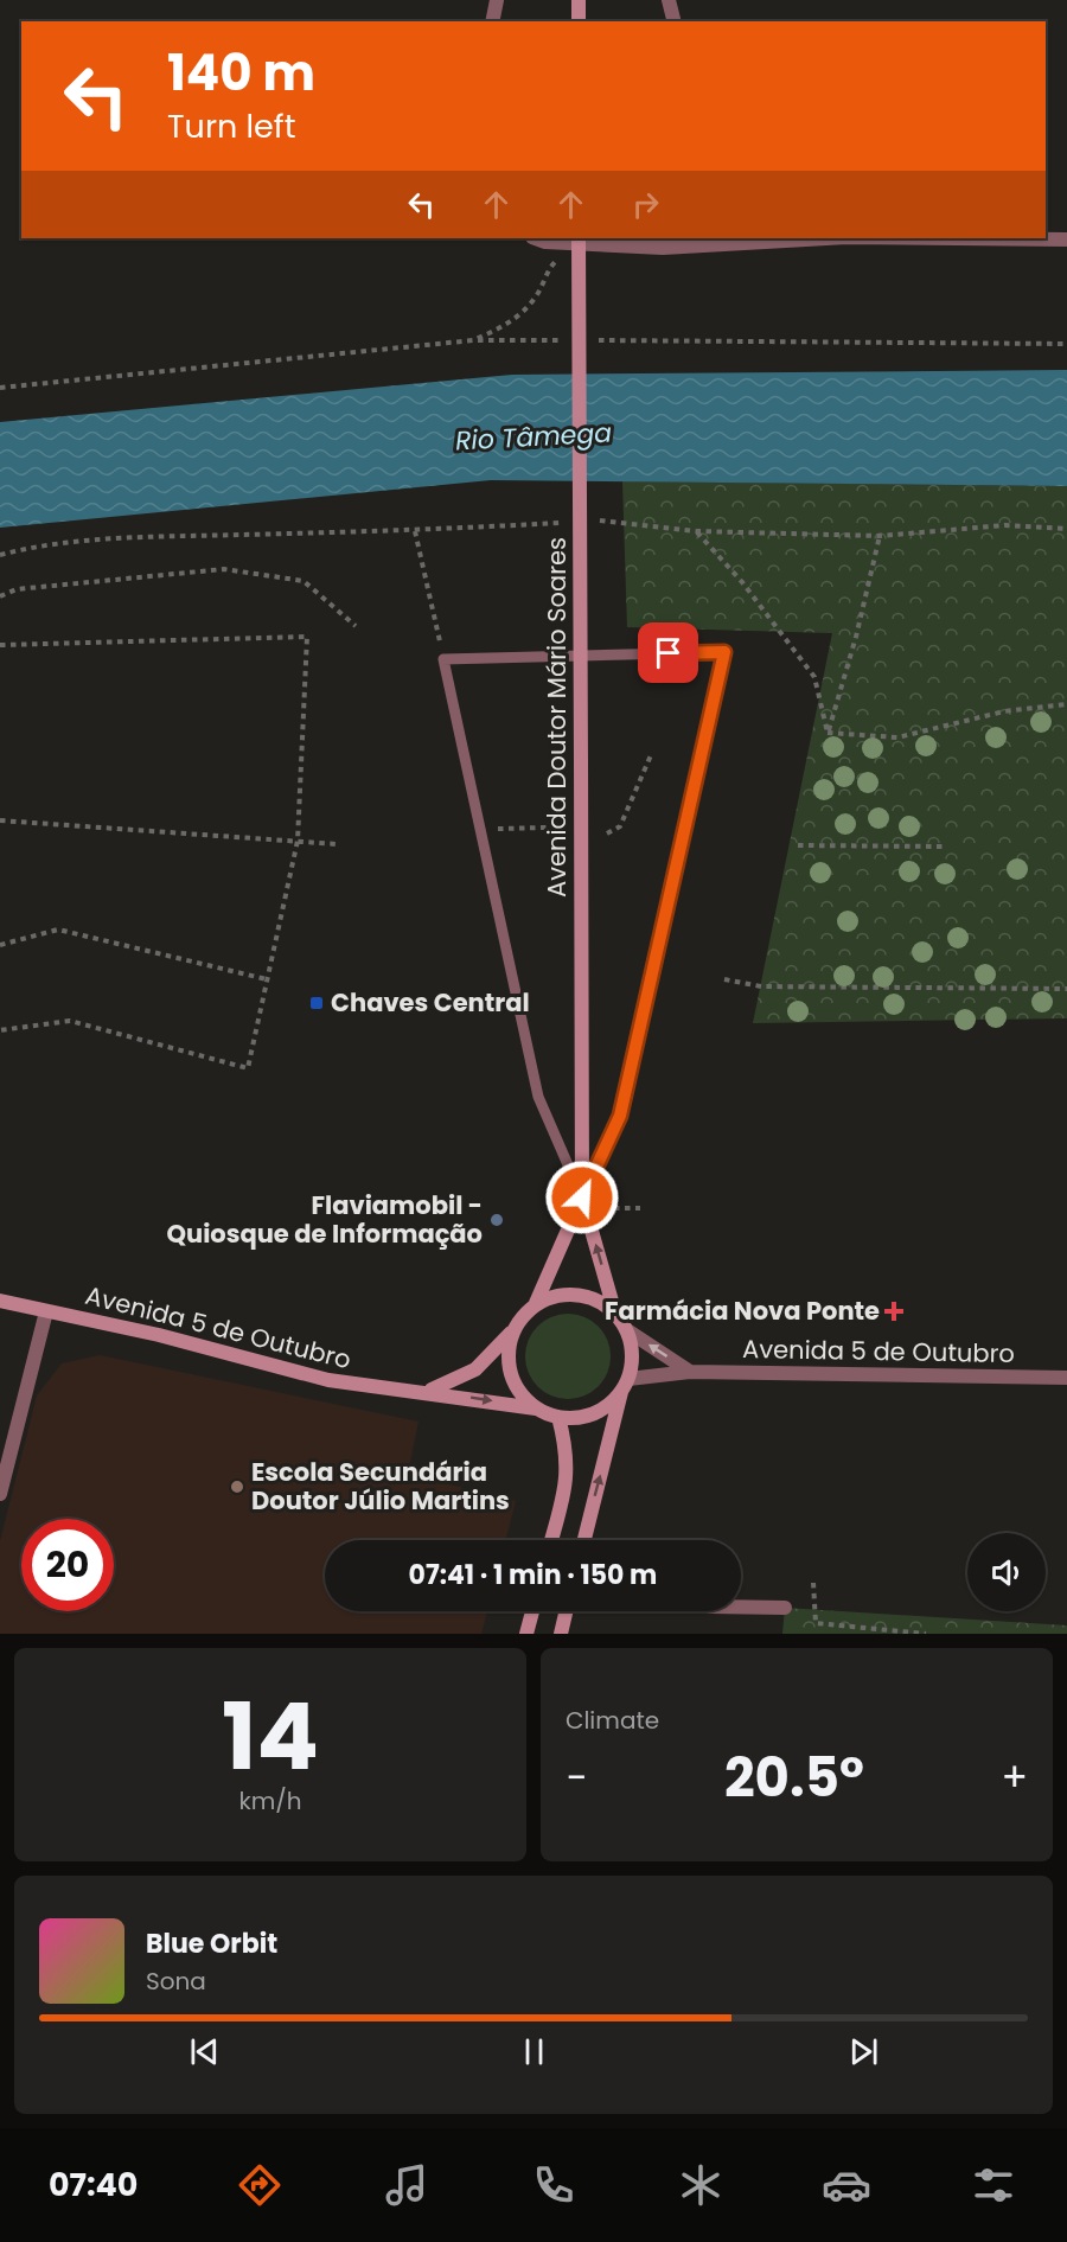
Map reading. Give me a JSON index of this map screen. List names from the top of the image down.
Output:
{
  "streets": {
    "main road": ["Avenida Doutor Mário Soares", "Avenida 5 de Outubro"]
  },
  "crossings": [
    ["Avenida Doutor Mário Soares", "Avenida 5 de Outubro"]
  ],
  "water": ["Rio Tâmega"],
  "places": {
    "transit": ["Chaves Central"],
    "other": ["Flaviamobil - Quiosque de Informação", "Escola Secundária Doutor Júlio Martins"],
    "health": ["Farmácia Nova Ponte"]
  },
  "page": {
    "turn": ["140 m", "Turn left"],
    "limit": "20",
    "trip": "07:41 · 1 min · 150 m",
    "tile": [
      ["14", "km/h"],
      "Climate"
    ],
    "heat": ["−", "20.5°", "+"],
    "song": ["Blue Orbit", "Sona"],
    "tabs": "07:40"
  }
}
